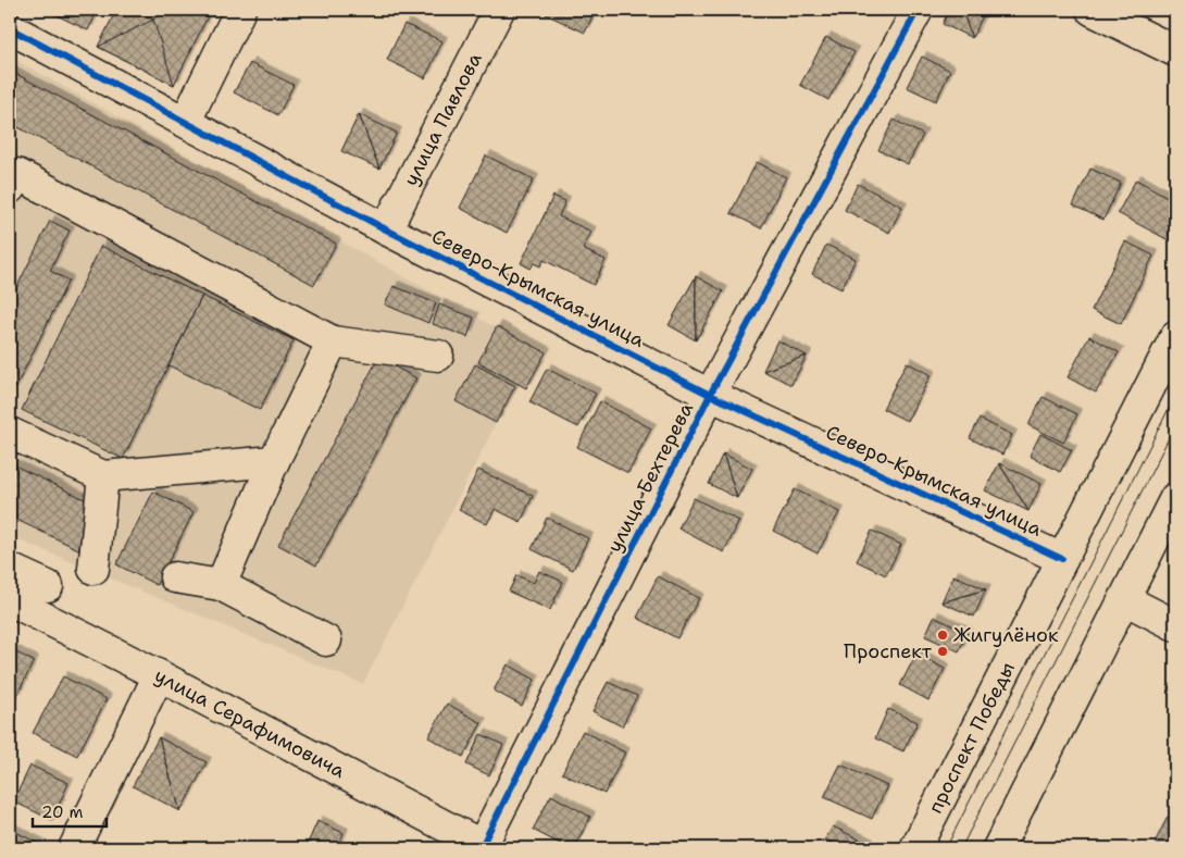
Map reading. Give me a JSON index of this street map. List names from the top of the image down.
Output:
{
  "streets": {
    "street": [
      "улица Павлова",
      "Северо-Крымская улица",
      "улица Бехтерева",
      "улица Серафимовича",
      "проспект Победы"
    ]
  },
  "crossings": [
    ["улица Павлова", "Северо-Крымская улица"],
    ["Северо-Крымская улица", "улица Бехтерева"],
    ["Северо-Крымская улица", "проспект Победы"],
    ["улица Бехтерева", "улица Серафимовича"]
  ],
  "places": ["Жигулёнок", "Проспект"],
  "scale_bar": "20 m"
}
